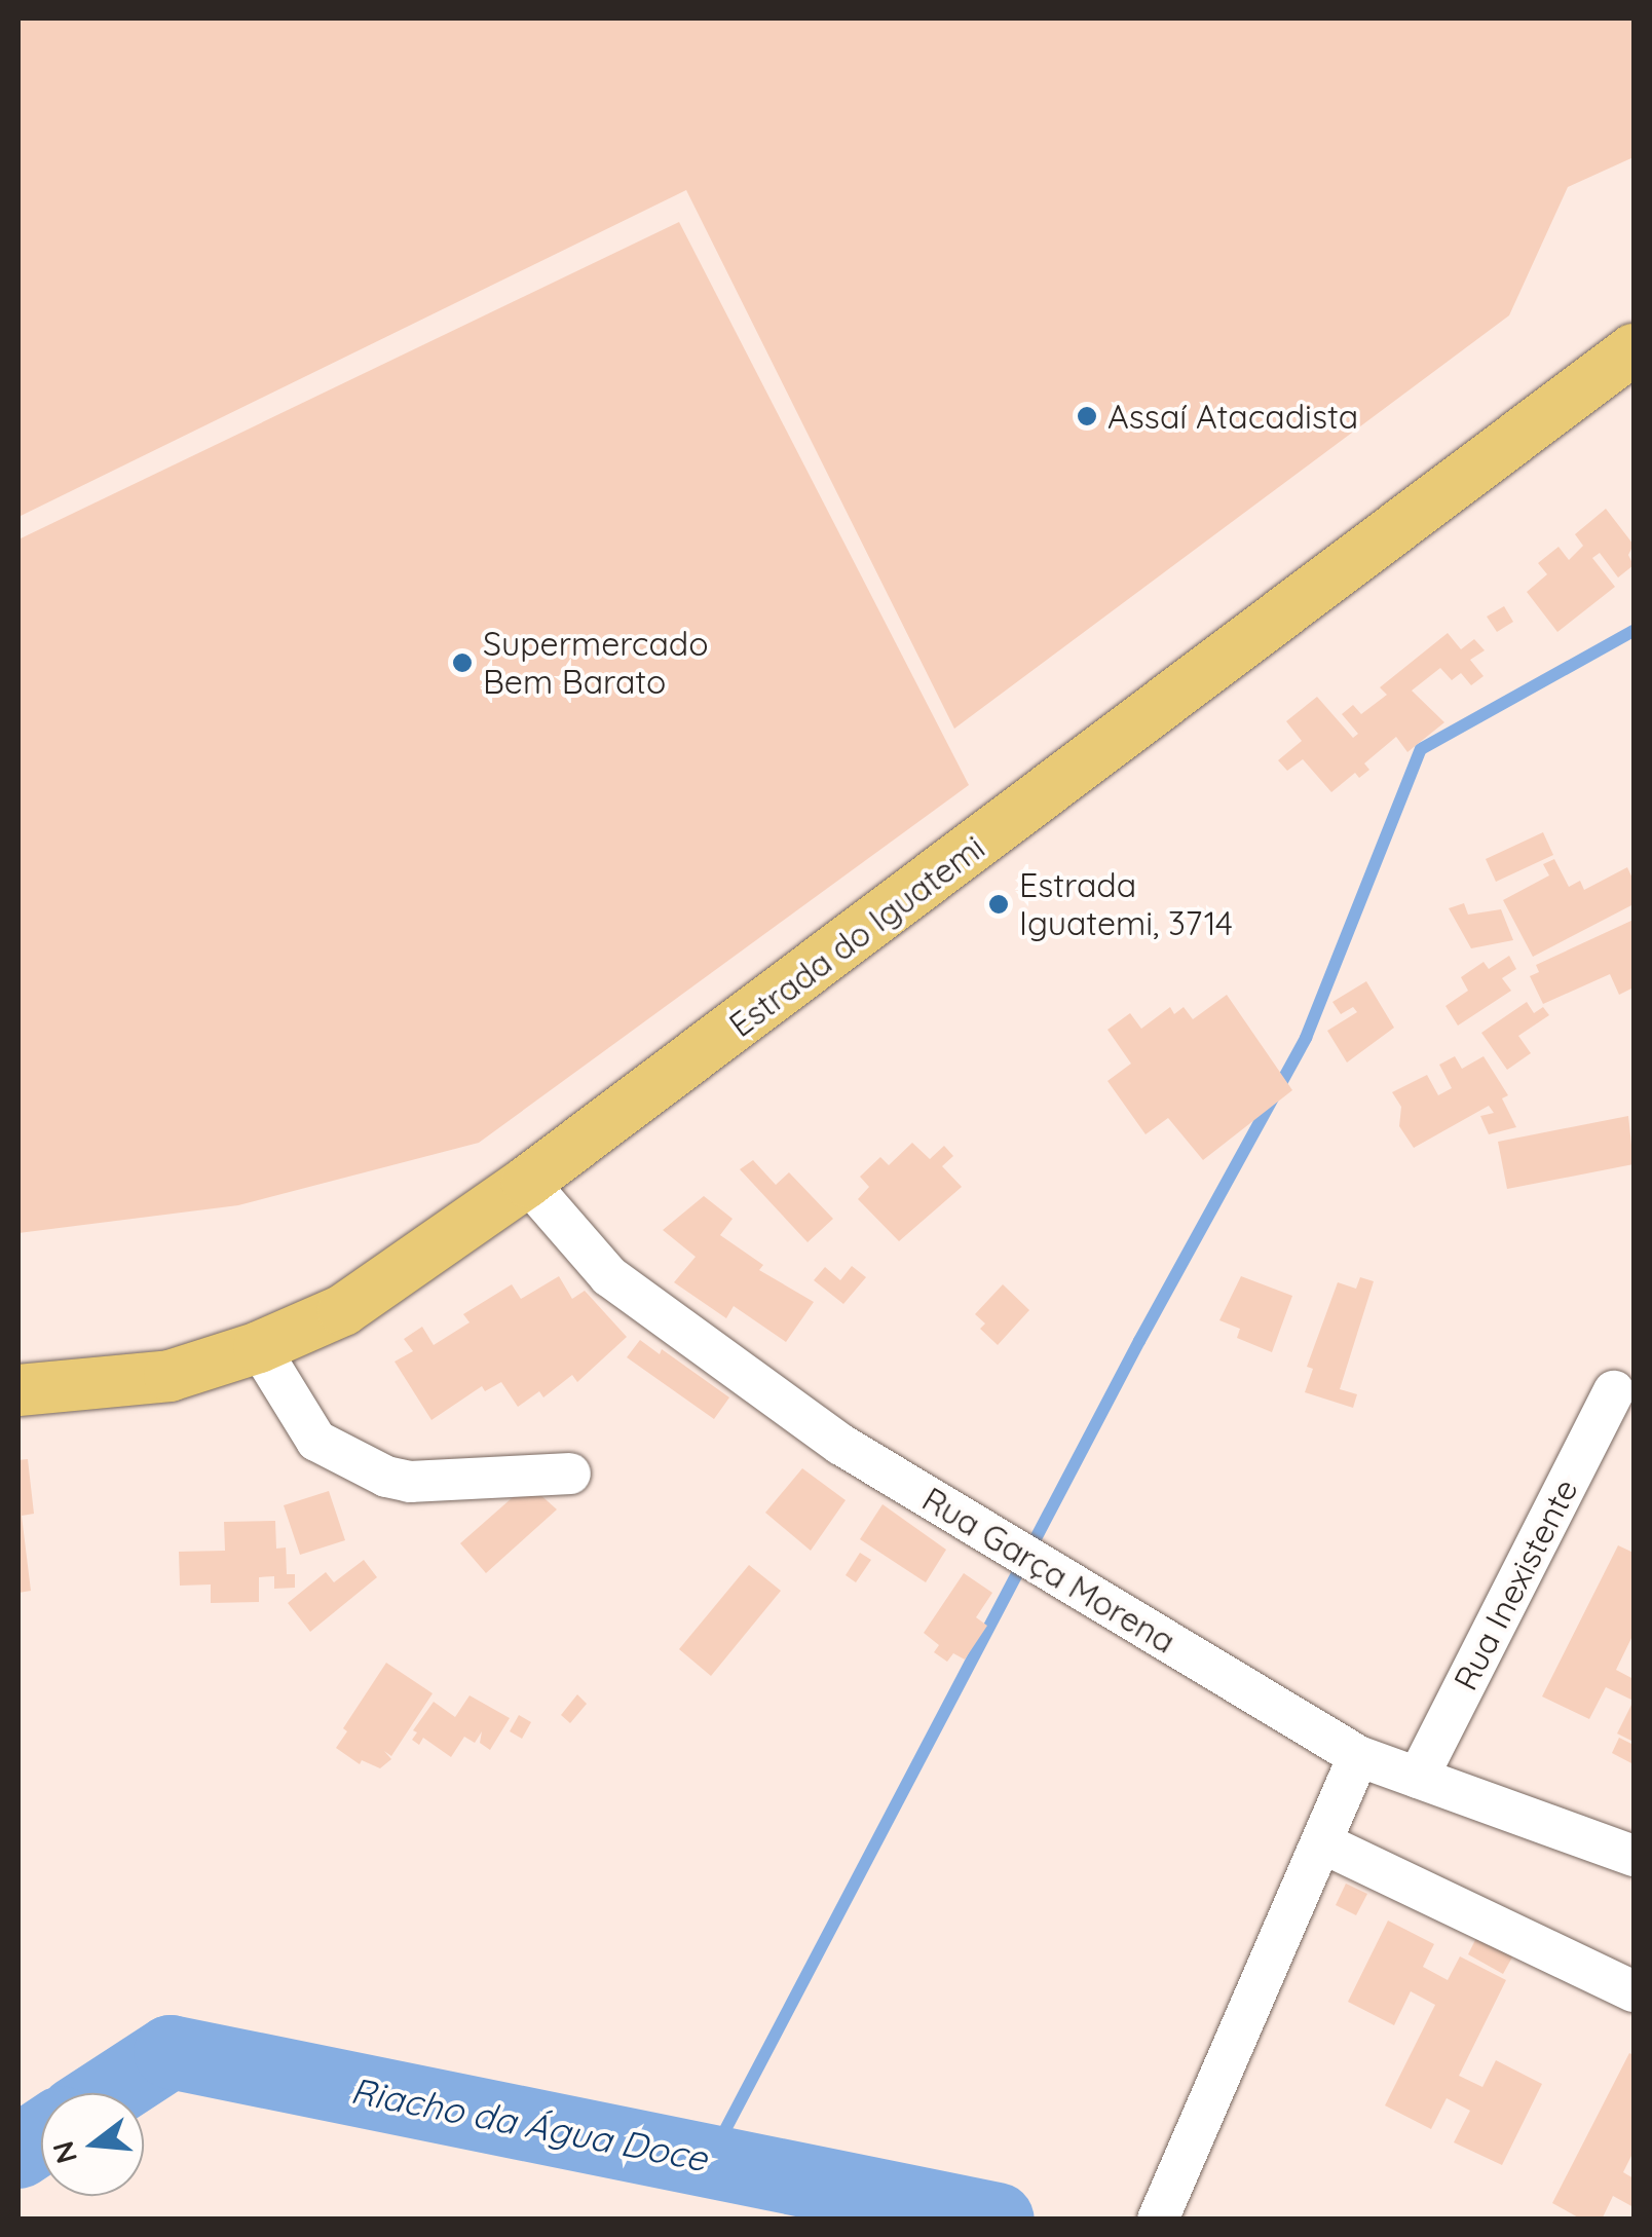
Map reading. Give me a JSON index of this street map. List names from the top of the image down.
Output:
{
  "streets": {
    "main road": ["Estrada do Iguatemi"],
    "street": ["Rua Garça Morena", "Rua Inexistente"]
  },
  "crossings": [
    ["Estrada do Iguatemi", "Rua Garça Morena"],
    ["Rua Garça Morena", "Rua Inexistente"]
  ],
  "water": ["Riacho da Água Doce"],
  "places": ["Assaí Atacadista", "Supermercado Bem Barato", "Estrada Iguatemi, 3714"],
  "north": "left"
}
